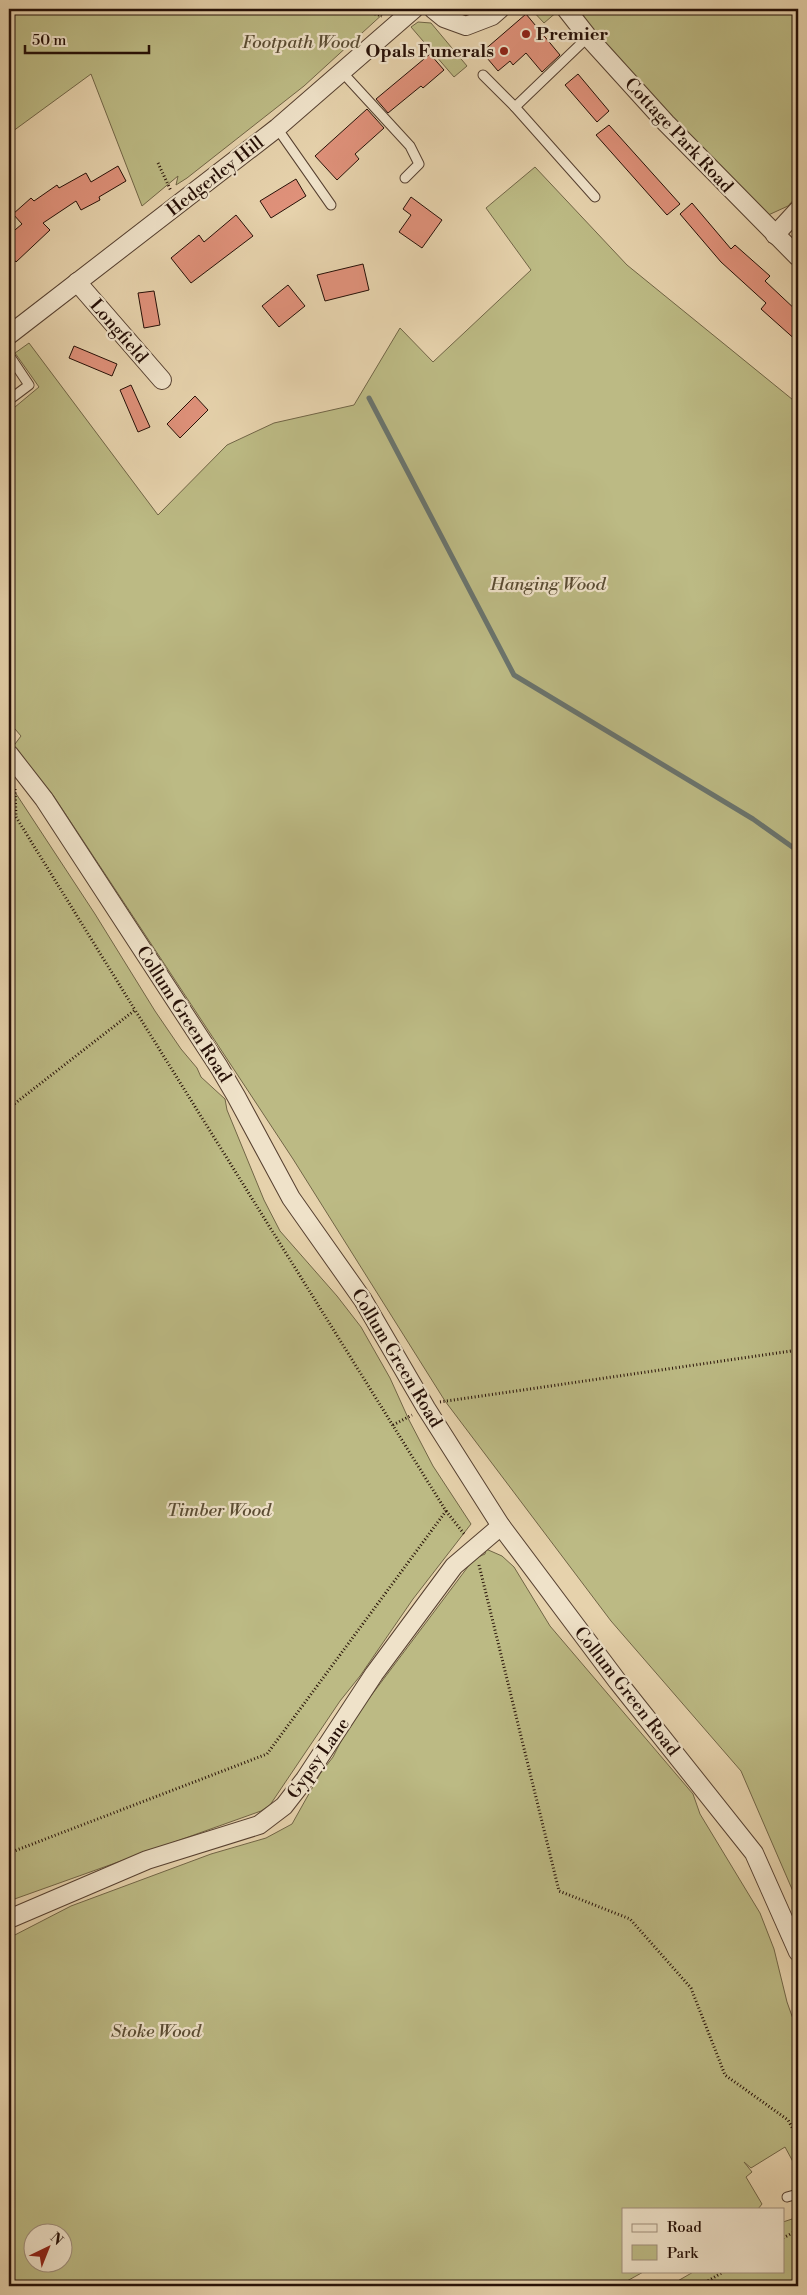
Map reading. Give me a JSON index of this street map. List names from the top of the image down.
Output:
{
  "streets": {
    "street": [
      "Cottage Park Road",
      "Hedgerley Hill",
      "Longfield",
      "Collum Green Road",
      "Gypsy Lane"
    ]
  },
  "crossings": [
    ["Hedgerley Hill", "Longfield"],
    ["Collum Green Road", "Gypsy Lane"]
  ],
  "parks": [
    "Footpath Wood",
    "Hanging Wood",
    "Timber Wood",
    "Stoke Wood"
  ],
  "places": ["Premier", "Opals Funerals"],
  "legend": ["Road", "Park"],
  "scale_bar": "50 m",
  "north": "top right"
}
